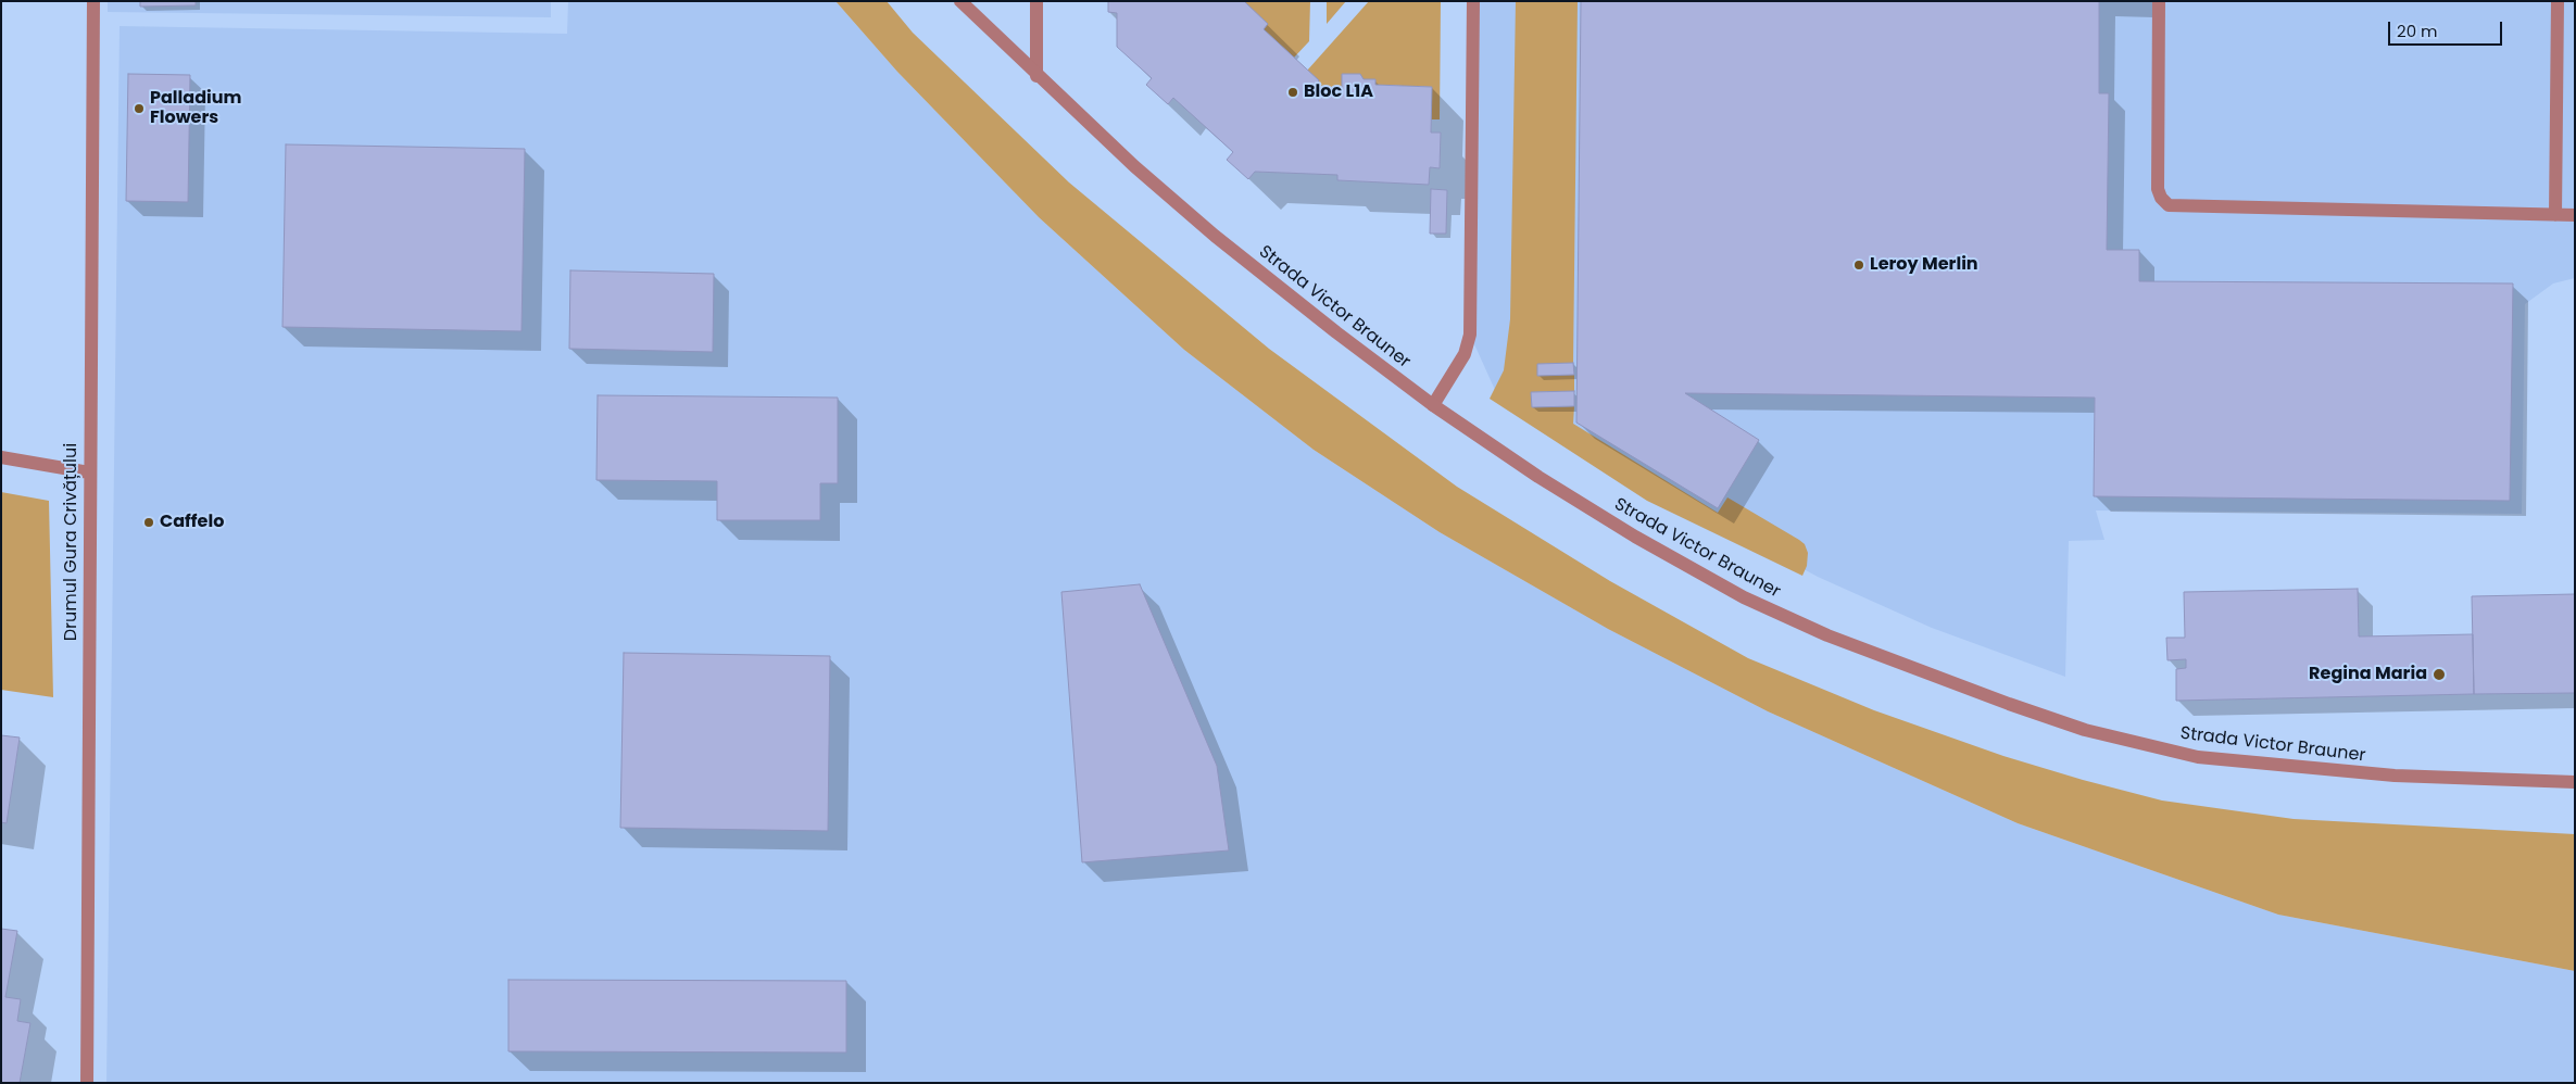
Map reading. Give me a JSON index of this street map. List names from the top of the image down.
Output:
{
  "streets": {
    "street": ["Strada Victor Brauner", "Drumul Gura Crivățului"]
  },
  "places": [
    "Bloc L1A",
    "Palladium Flowers",
    "Leroy Merlin",
    "Caffelo",
    "Regina Maria"
  ],
  "scale_bar": "20 m"
}
